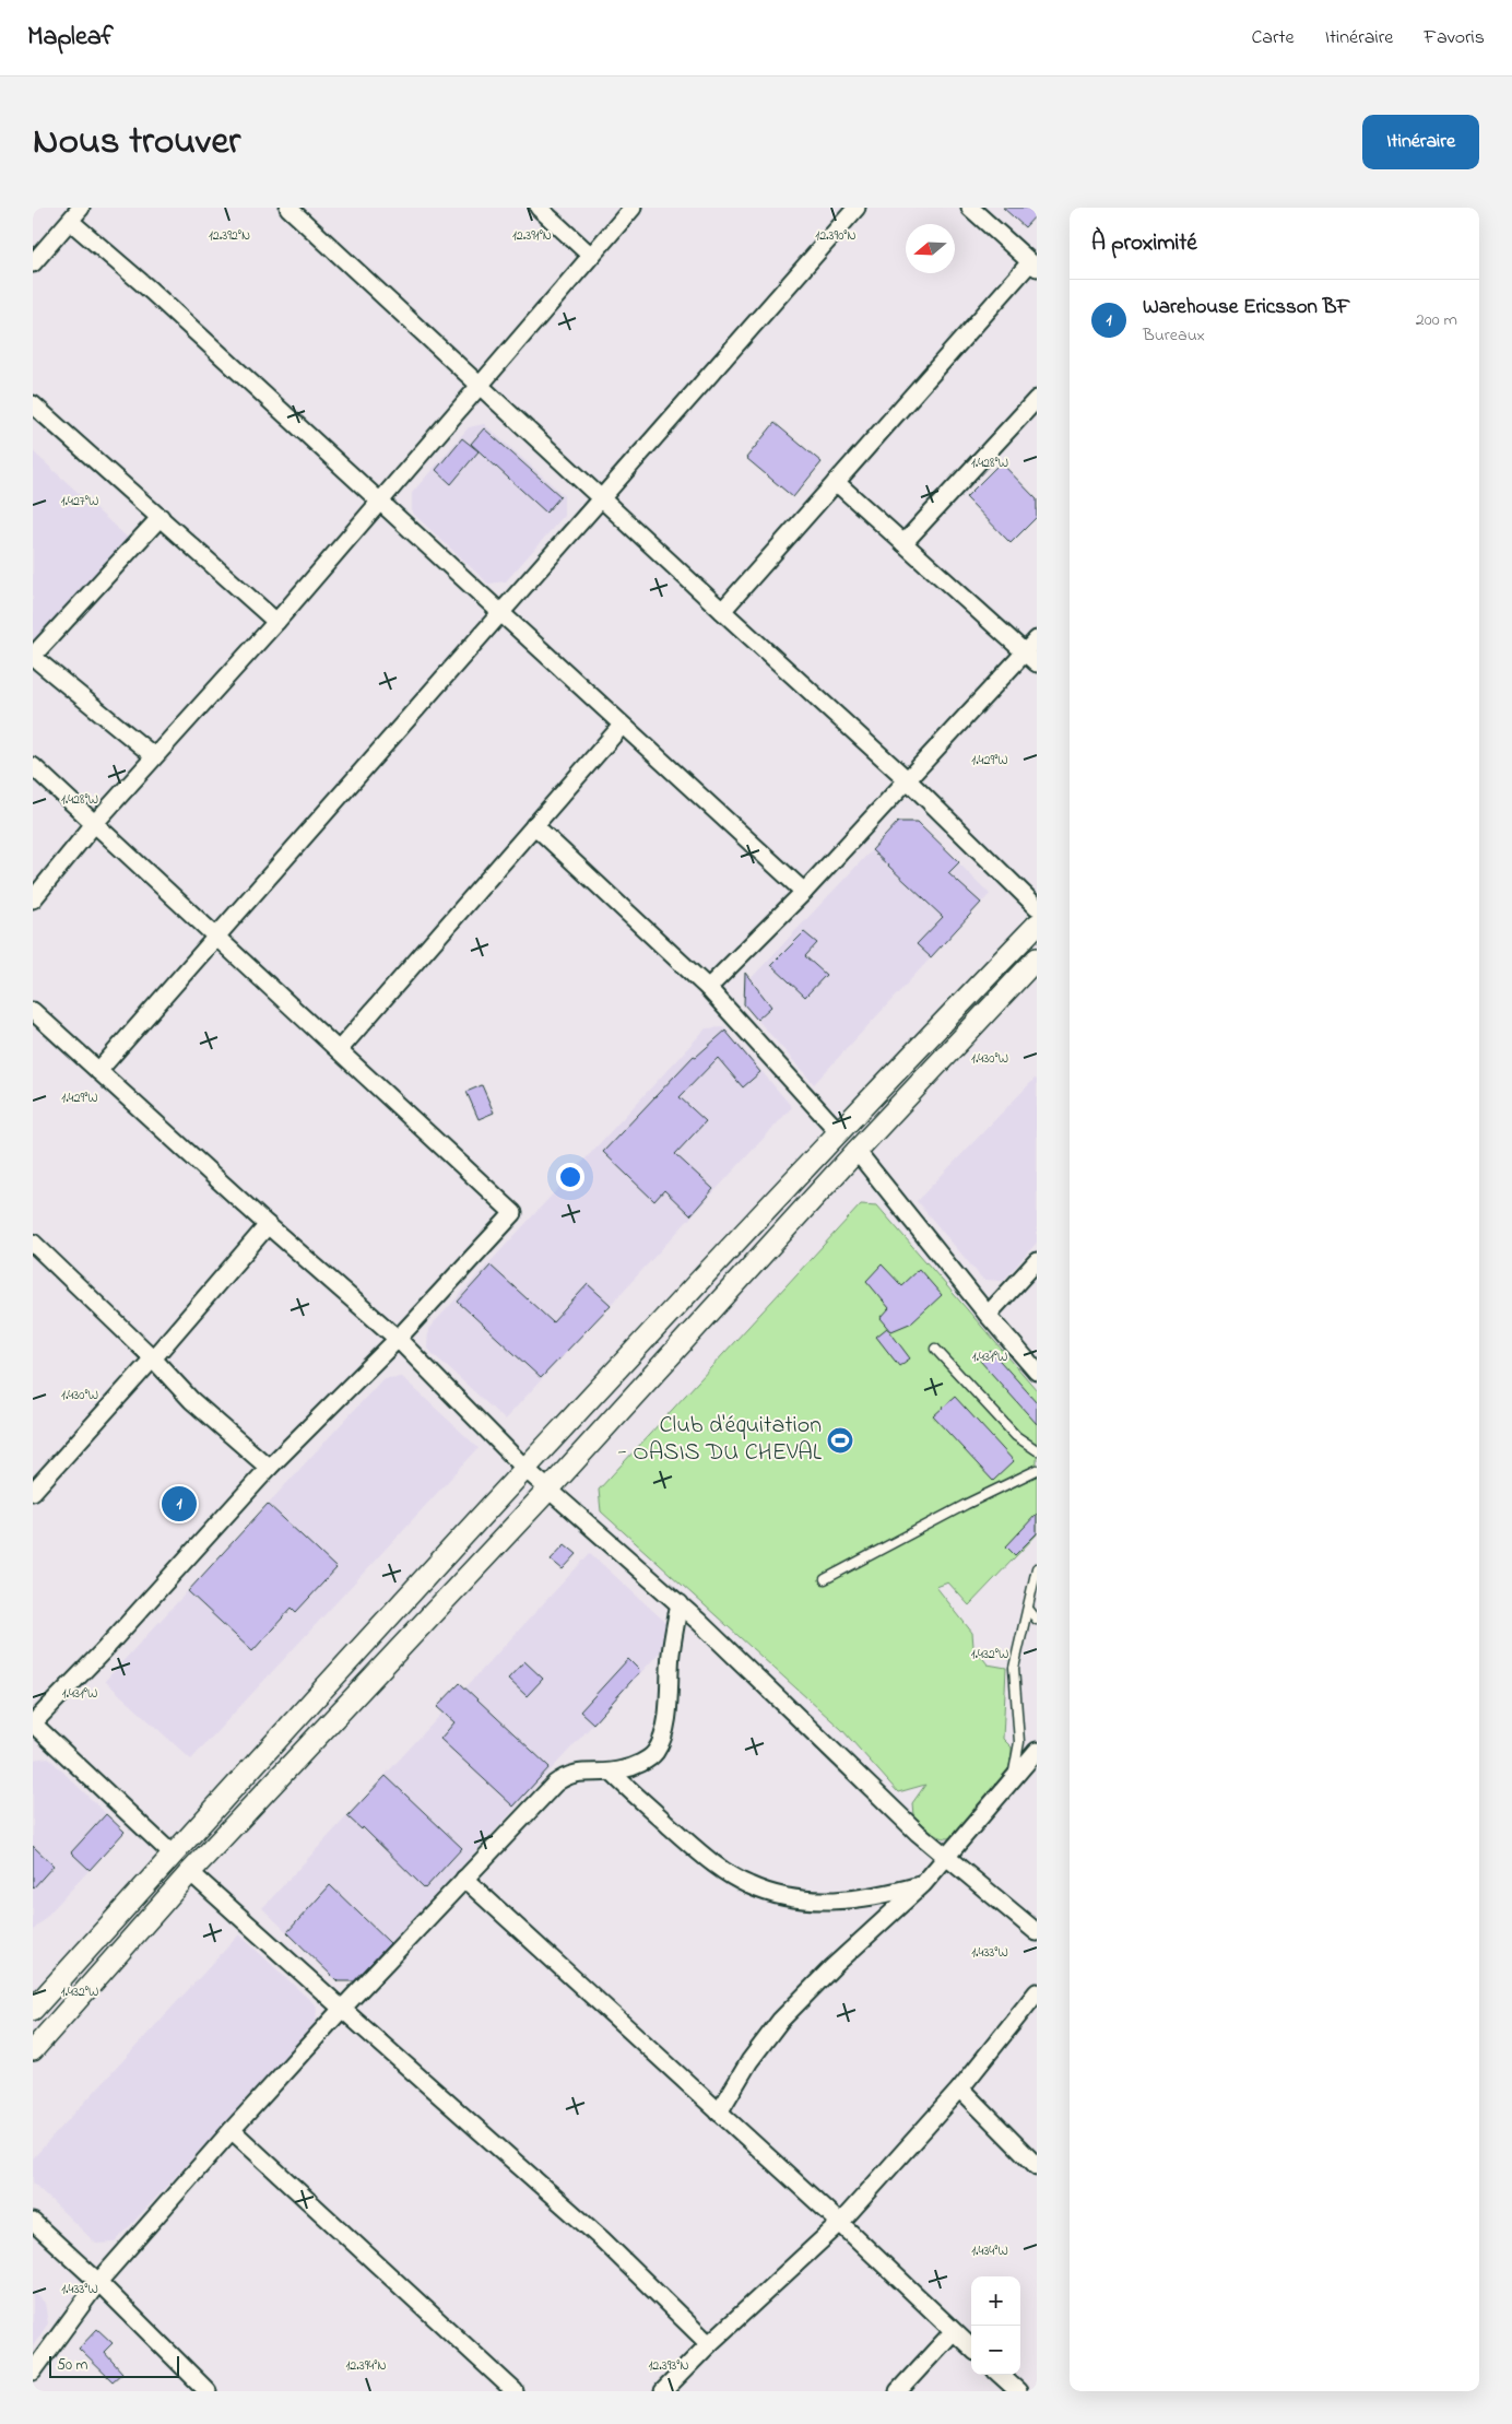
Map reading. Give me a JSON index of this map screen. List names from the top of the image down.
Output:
{
  "places": {
    "sports": ["Club d'équitation - OASIS DU CHEVAL"]
  },
  "scale_bar": "50 m",
  "north": "left",
  "page": {
    "header": "Mapleaf",
    "nav": ["Carte", "Itinéraire", "Favoris"],
    "title": "Nous trouver",
    "buttons": "Itinéraire",
    "heading": "À proximité",
    "list": [
      {
        "mark": "1",
        "name": "Warehouse Ericsson BF",
        "note": "Bureaux",
        "value": "200 m"
      }
    ],
    "pins": "1",
    "map_buttons": ["+", "−"],
    "scale": "50 m"
  },
  "coordinates": [
    "12.392°N",
    "12.391°N",
    "12.390°N",
    "1.428°W",
    "1.427°W",
    "1.429°W",
    "1.430°W",
    "1.431°W",
    "1.432°W",
    "1.433°W",
    "1.434°W",
    "12.394°N",
    "12.393°N"
  ]
}
